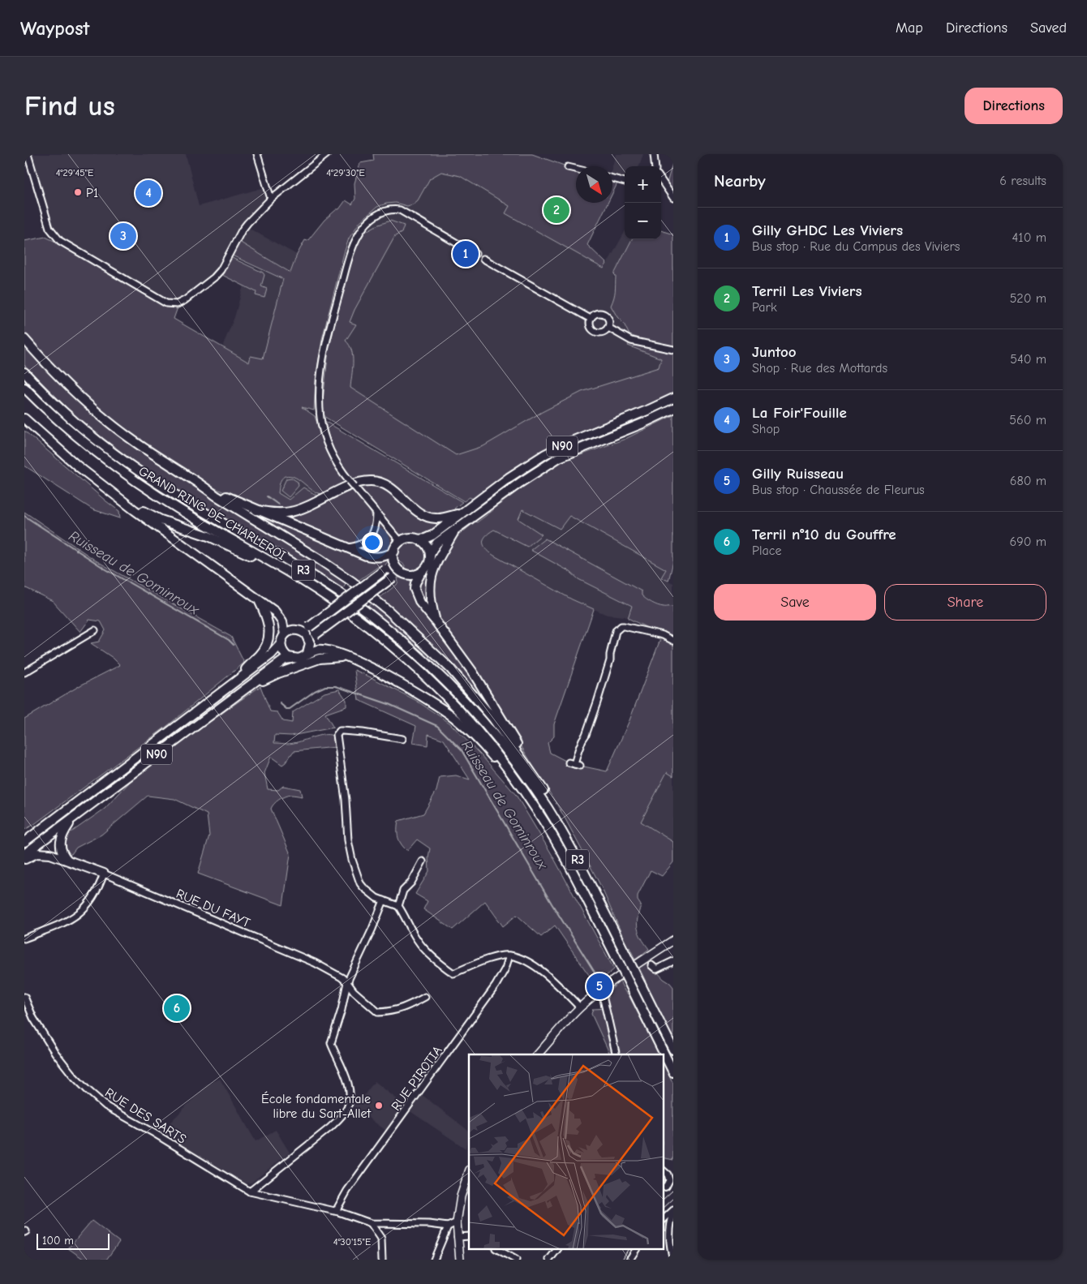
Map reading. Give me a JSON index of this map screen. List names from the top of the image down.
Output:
{
  "streets": {
    "highway": ["N90", "GRAND RING DE CHARLEROI", "R3"],
    "street": ["RUE DU FAYT", "RUE PIROTIA", "RUE DES SARTS"]
  },
  "water": ["Ruisseau de Gominroux"],
  "places": ["P1", "École fondamentale libre du Sart-Allet"],
  "scale_bar": "100 m",
  "north": "bottom right",
  "page": {
    "header": "Waypost",
    "nav": ["Map", "Directions", "Saved"],
    "buttons": [
      "Directions",
      ["Save", "Share"]
    ],
    "title": "Find us",
    "heading": ["Nearby", "6 results"],
    "map_buttons": ["+", "−"],
    "pins": [
      "4",
      "2",
      "3",
      "1",
      "5",
      "6"
    ],
    "list": [
      {
        "mark": "1",
        "name": "Gilly GHDC Les Viviers",
        "note": "Bus stop · Rue du Campus des Viviers",
        "value": "410 m"
      },
      {
        "mark": "2",
        "name": "Terril Les Viviers",
        "note": "Park",
        "value": "520 m"
      },
      {
        "mark": "3",
        "name": "Juntoo",
        "note": "Shop · Rue des Mottards",
        "value": "540 m"
      },
      {
        "mark": "4",
        "name": "La Foir'Fouille",
        "note": "Shop",
        "value": "560 m"
      },
      {
        "mark": "5",
        "name": "Gilly Ruisseau",
        "note": "Bus stop · Chaussée de Fleurus",
        "value": "680 m"
      },
      {
        "mark": "6",
        "name": "Terril n°10 du Gouffre",
        "note": "Place",
        "value": "690 m"
      }
    ],
    "scale": "100 m"
  },
  "coordinates": ["4°29'45\"E", "4°29'30\"E", "4°30'15\"E"]
}
